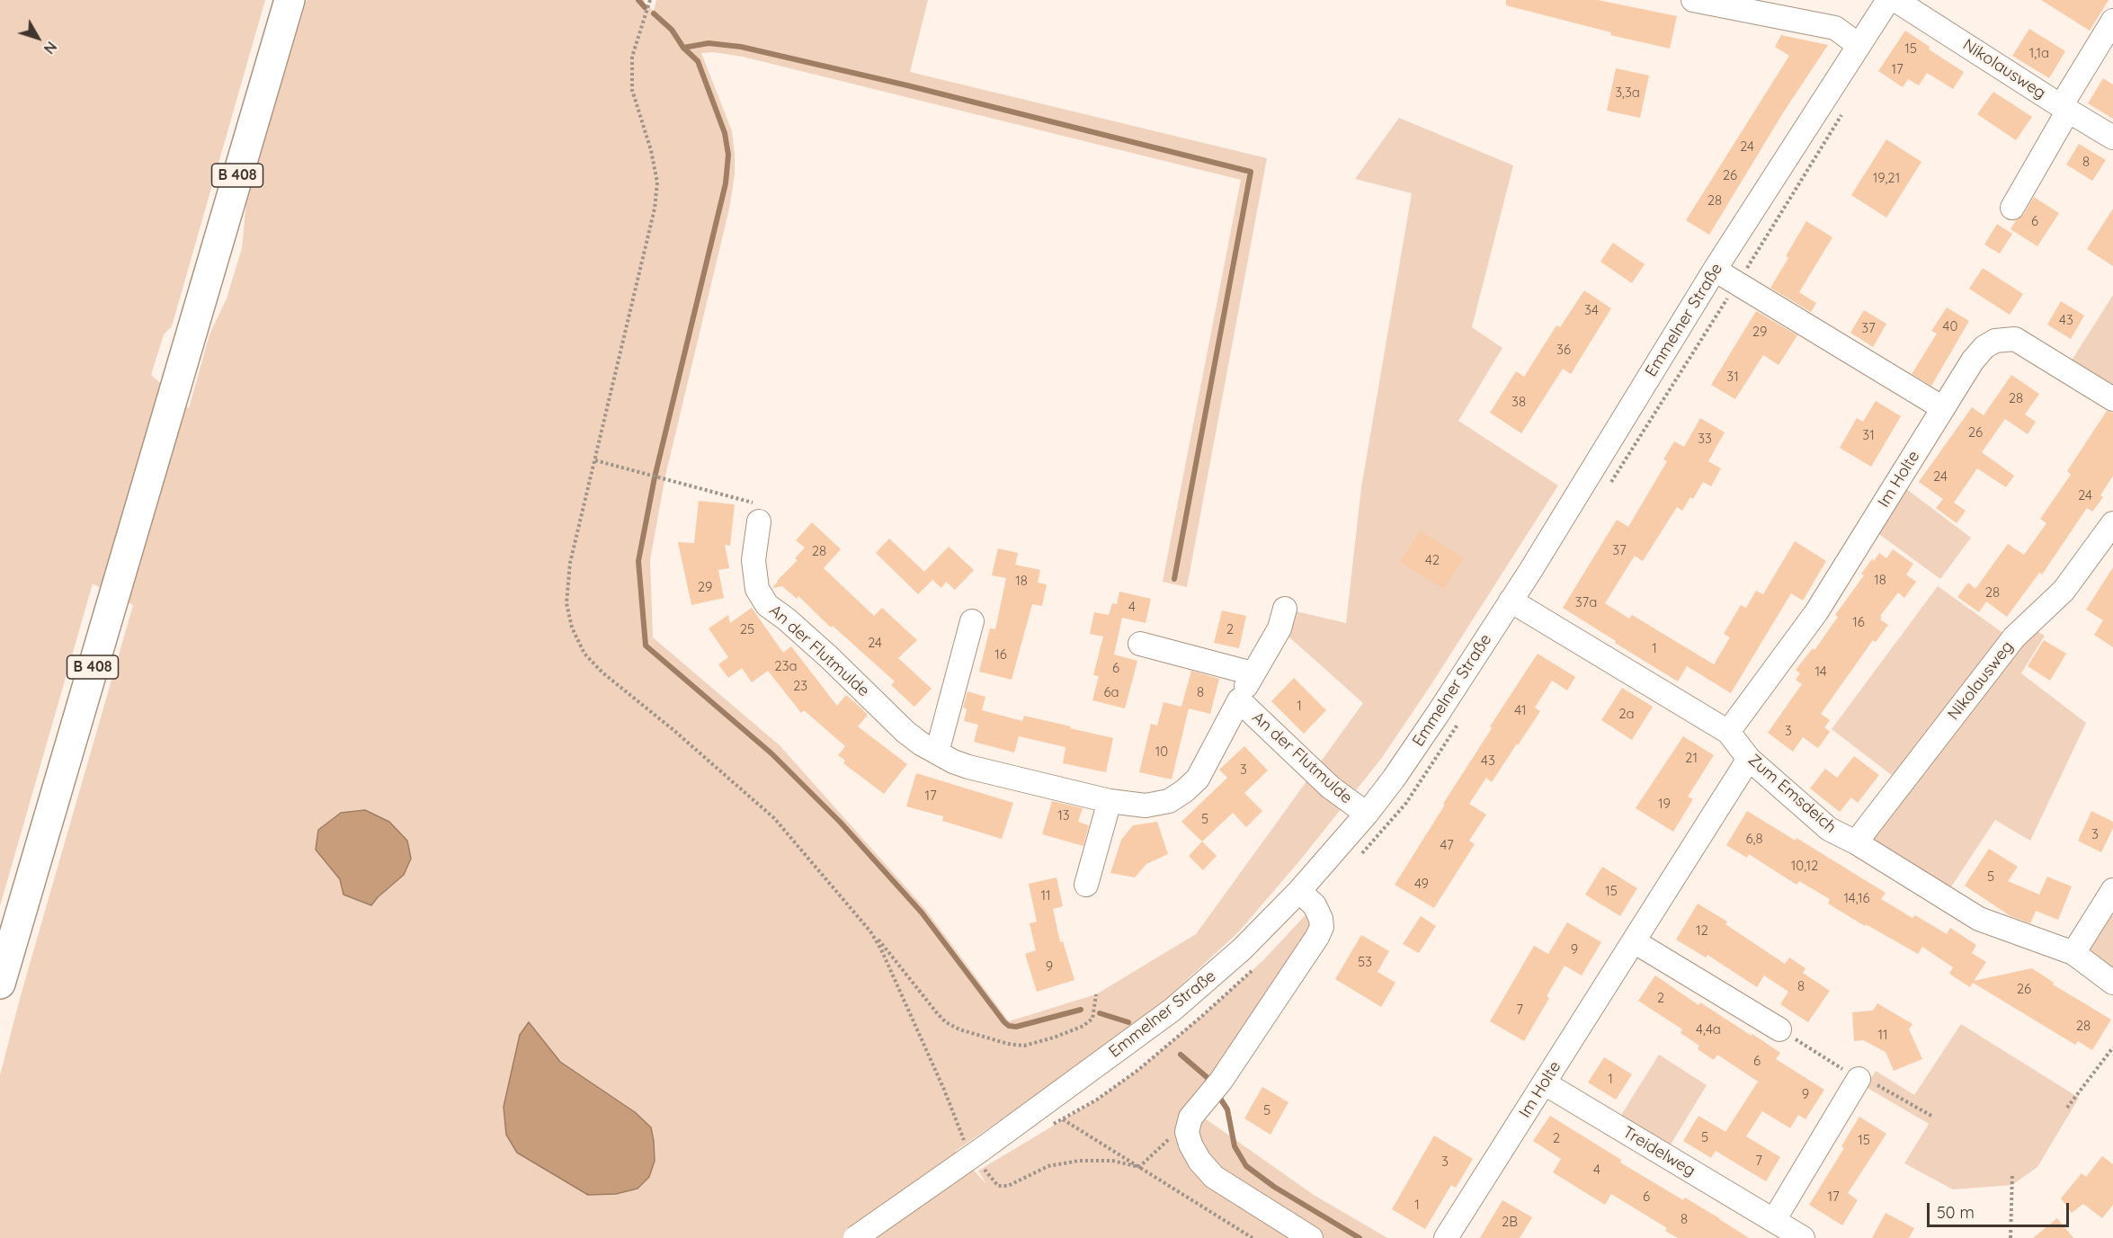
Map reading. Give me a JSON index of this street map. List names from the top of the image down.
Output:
{
  "streets": {
    "main road": ["B 408"],
    "street": [
      "Nikolausweg",
      "Emmelner Straße",
      "Im Holte",
      "An der Flutmulde",
      "Zum Emsdeich",
      "Treidelweg"
    ]
  },
  "crossings": [
    ["Nikolausweg", "Zum Emsdeich"],
    ["Emmelner Straße", "An der Flutmulde"],
    ["Emmelner Straße", "Zum Emsdeich"],
    ["Im Holte", "Zum Emsdeich"],
    ["Im Holte", "Treidelweg"]
  ],
  "house_numbers": [
    "15",
    "1,1a",
    "17",
    "3,3a",
    "24",
    "8",
    "26",
    "19,21",
    "28",
    "6",
    "34",
    "43",
    "40",
    "37",
    "29",
    "36",
    "31",
    "28",
    "38",
    "26",
    "31",
    "33",
    "24",
    "24",
    "37",
    "28",
    "42",
    "18",
    "18",
    "29",
    "28",
    "37a",
    "4",
    "16",
    "25",
    "2",
    "24",
    "1",
    "16",
    "23a",
    "6",
    "14",
    "23",
    "6a",
    "8",
    "1",
    "41",
    "2a",
    "3",
    "10",
    "21",
    "43",
    "3",
    "17",
    "19",
    "13",
    "5",
    "3",
    "6,8",
    "47",
    "10,12",
    "5",
    "49",
    "15",
    "11",
    "14,16",
    "12",
    "9",
    "53",
    "9",
    "8",
    "26",
    "2",
    "7",
    "28",
    "4,4a",
    "11",
    "6",
    "1",
    "9",
    "5",
    "5",
    "2",
    "15",
    "7",
    "3",
    "4",
    "6",
    "17",
    "1",
    "8",
    "2B"
  ],
  "scale_bar": "50 m",
  "north": "bottom right"
}
